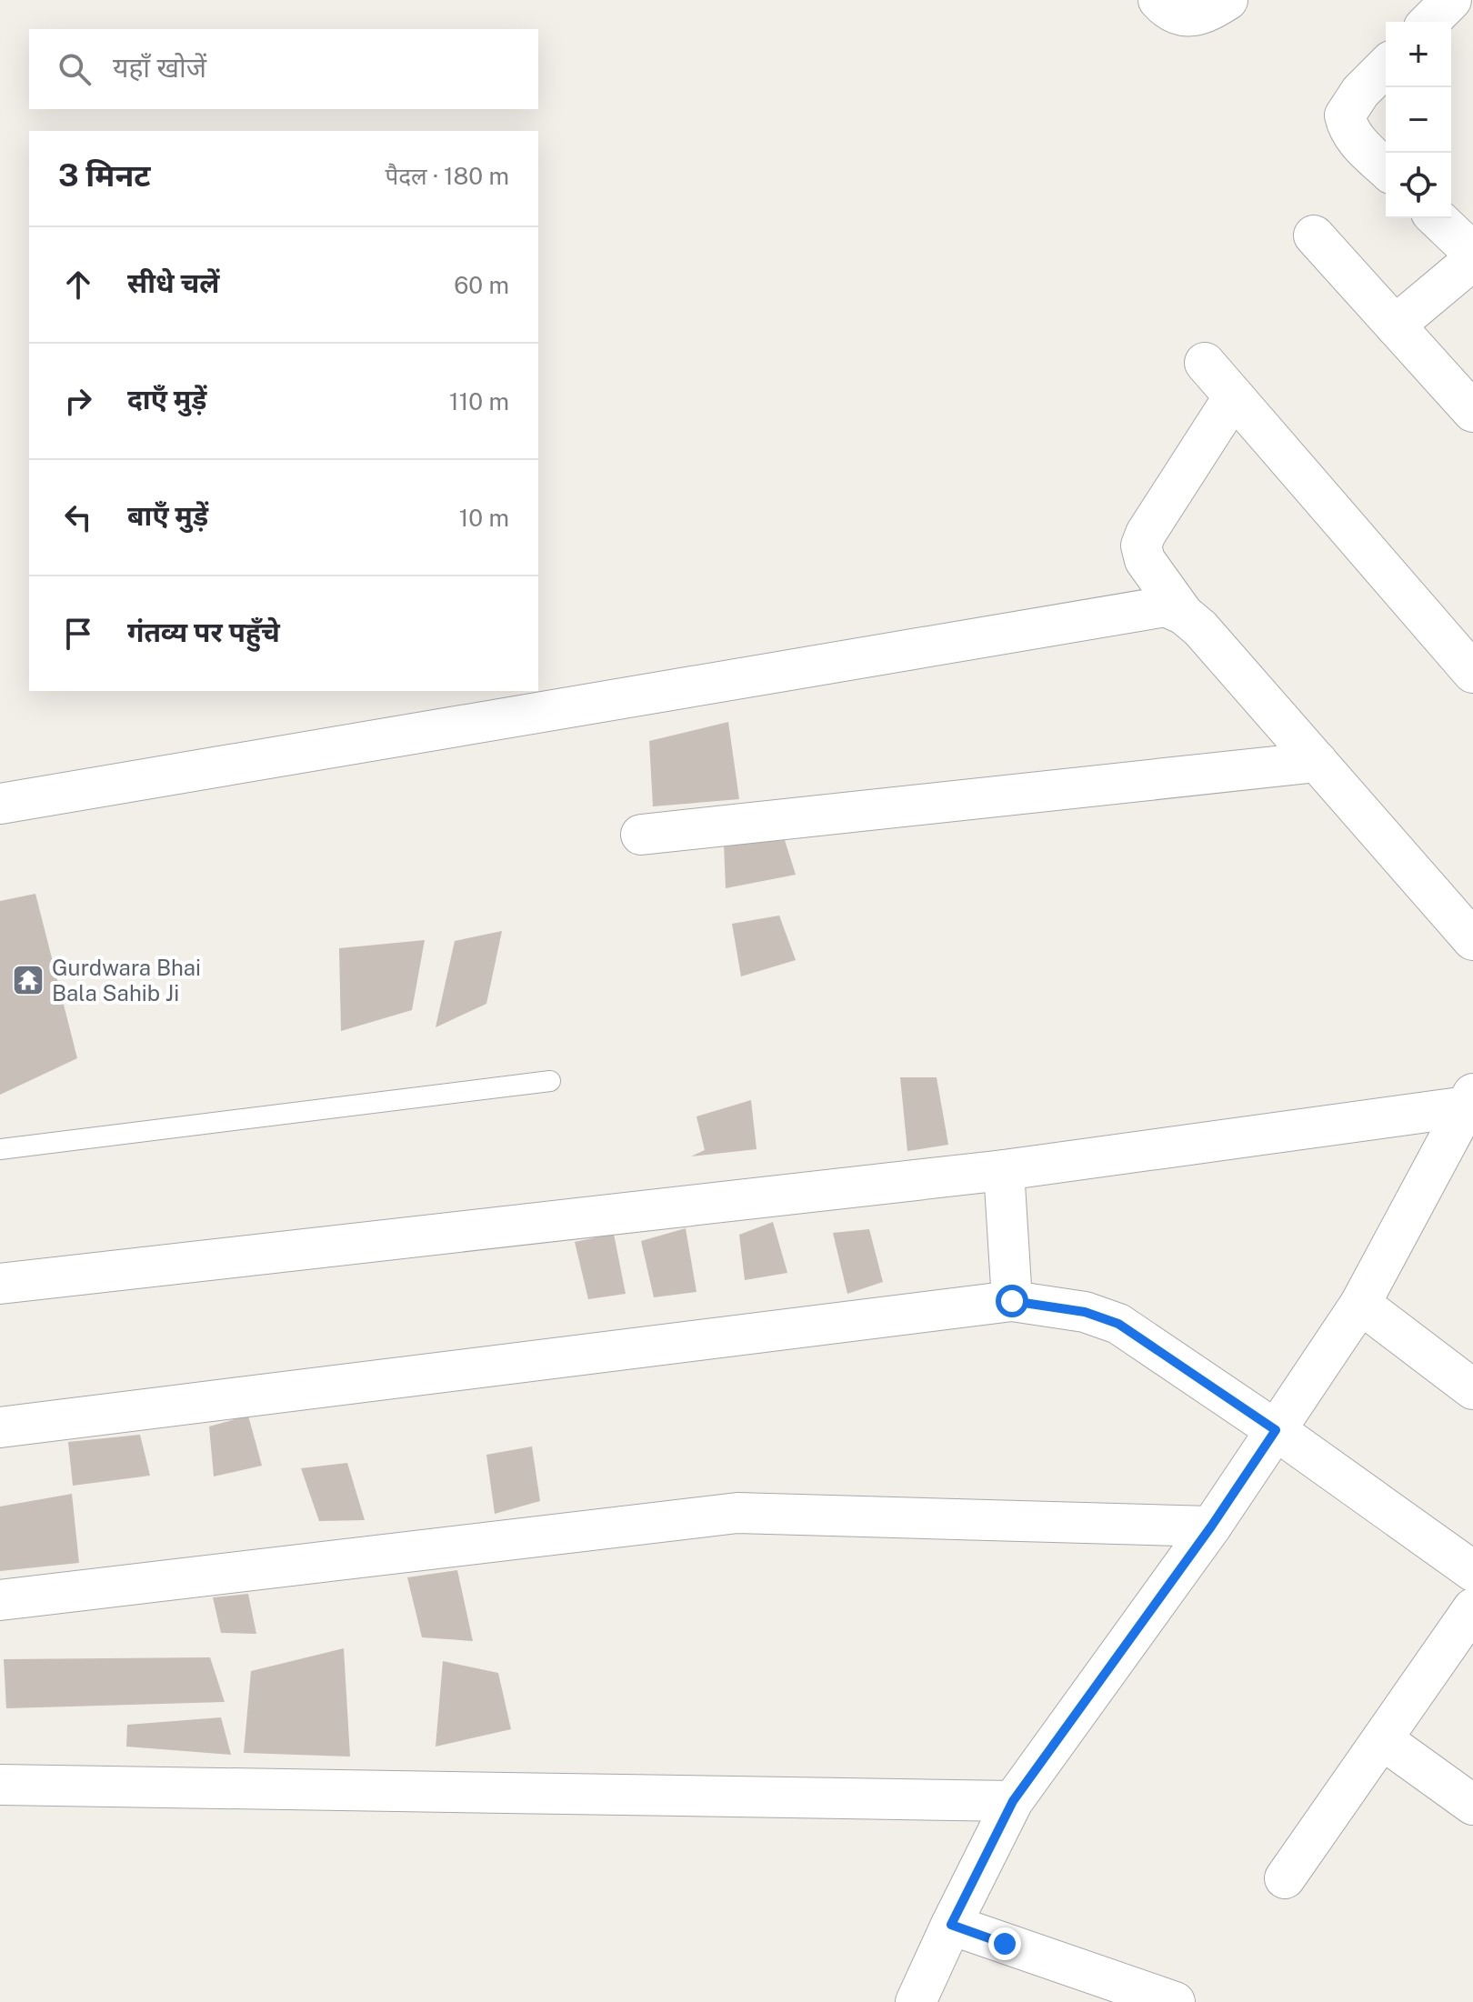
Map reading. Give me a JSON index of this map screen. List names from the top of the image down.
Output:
{
  "places": {
    "temple": ["Gurdwara Bhai Bala Sahib Ji"]
  },
  "page": {
    "map_buttons": ["+", "−"],
    "search": "यहाँ खोजें",
    "heading": ["3 मिनट", "पैदल · 180 m"],
    "list": [
      ["सीधे चलें", "60 m"],
      ["दाएँ मुड़ें", "110 m"],
      ["बाएँ मुड़ें", "10 m"],
      "गंतव्य पर पहुँचे"
    ]
  }
}
